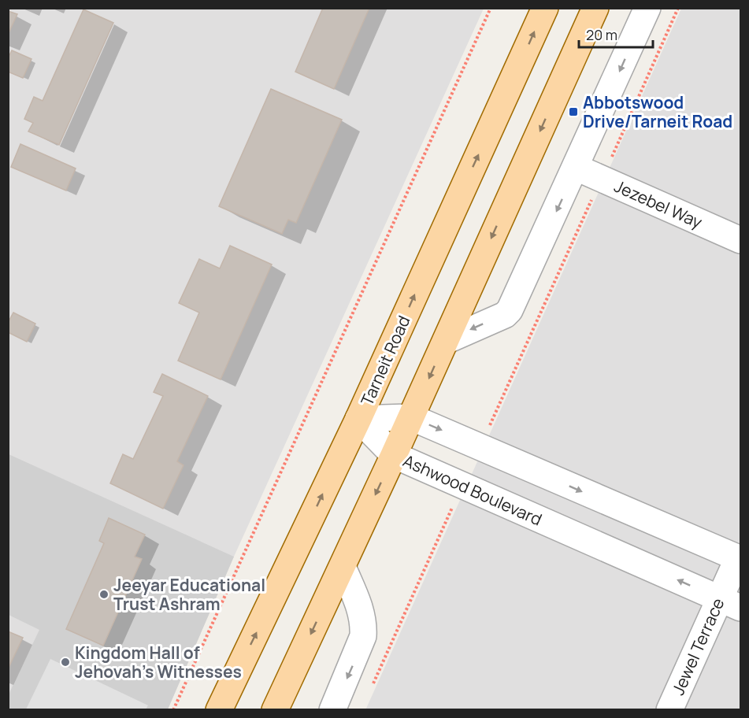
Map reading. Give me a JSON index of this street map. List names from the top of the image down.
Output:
{
  "streets": {
    "main road": ["Tarneit Road"],
    "street": ["Jezebel Way", "Ashwood Boulevard", "Jewel Terrace"]
  },
  "crossings": [
    ["Tarneit Road", "Ashwood Boulevard"],
    ["Ashwood Boulevard", "Jewel Terrace"]
  ],
  "places": {
    "transit": ["Abbotswood Drive/Tarneit Road"],
    "other": ["Jeeyar Educational Trust Ashram", "Kingdom Hall of Jehovah's Witnesses"]
  },
  "scale_bar": "20 m"
}
